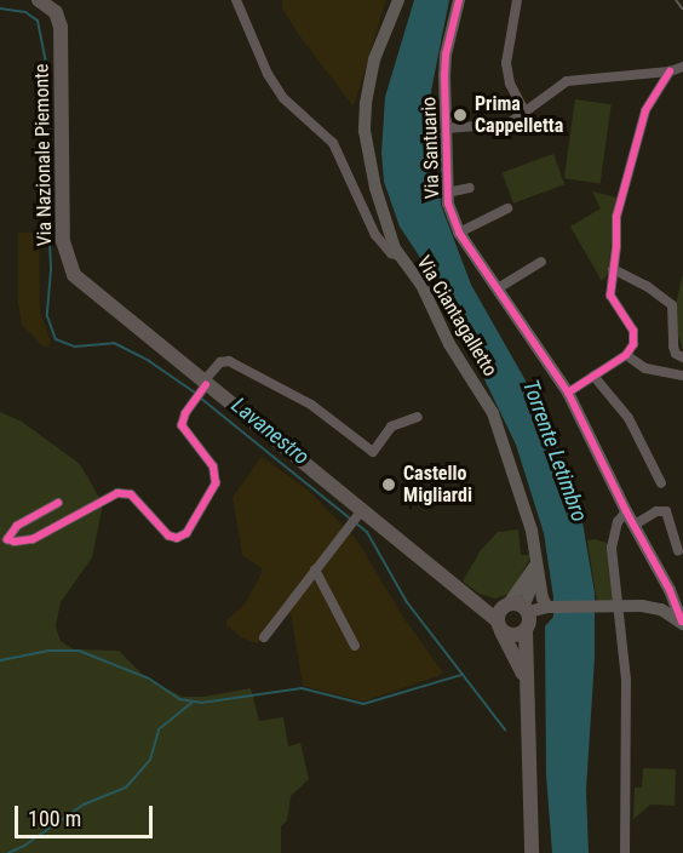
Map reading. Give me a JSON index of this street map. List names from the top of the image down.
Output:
{
  "streets": {
    "main road": ["Via Nazionale Piemonte"],
    "street": ["Via Santuario", "Via Ciantagalletto"]
  },
  "water": ["Lavanestro", "Torrente Letimbro"],
  "places": ["Prima Cappelletta", "Castello Migliardi"],
  "scale_bar": "100 m"
}
